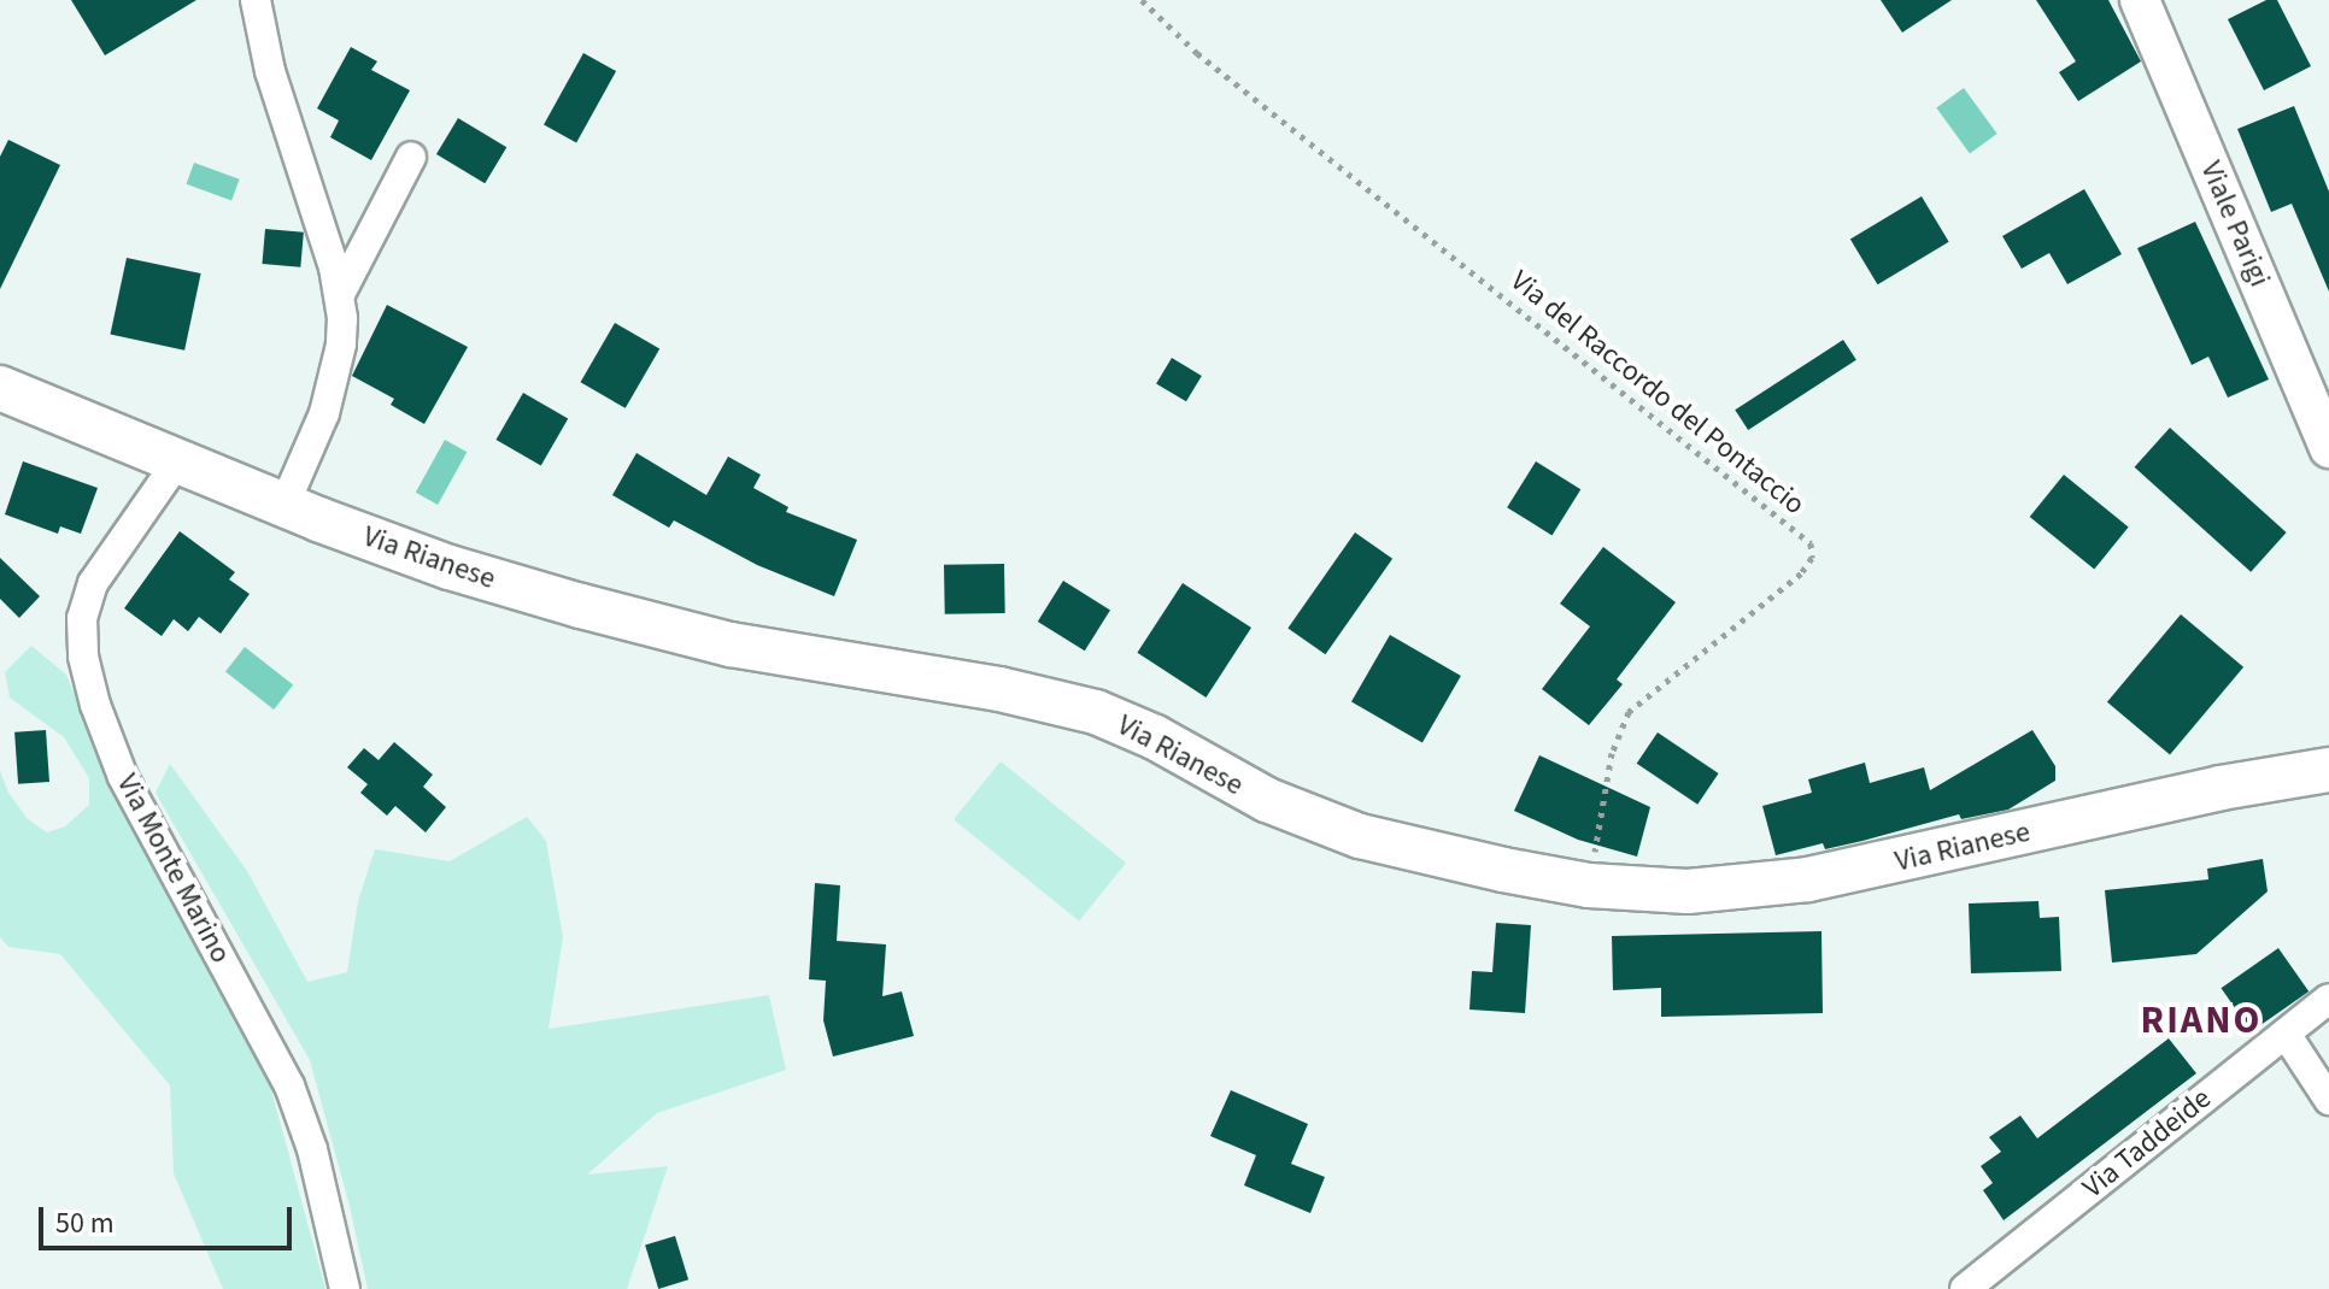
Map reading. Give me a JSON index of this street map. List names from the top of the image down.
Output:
{
  "streets": {
    "main road": ["Via Rianese"],
    "street": ["Viale Parigi", "Via Monte Marino", "Via Taddeide"],
    "path": ["Via del Raccordo del Pontaccio"]
  },
  "crossings": [
    ["Via del Raccordo del Pontaccio", "Via Rianese"],
    ["Via Rianese", "Via Monte Marino"]
  ],
  "districts": ["RIANO"],
  "scale_bar": "50 m"
}
